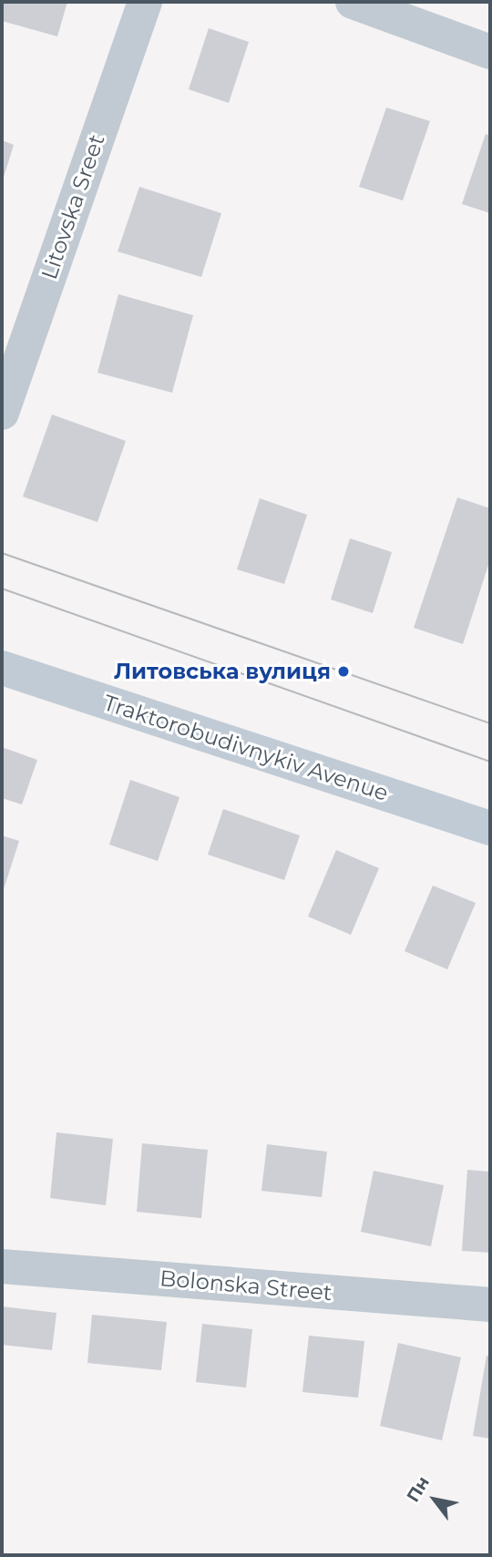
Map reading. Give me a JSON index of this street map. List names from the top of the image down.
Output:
{
  "streets": {
    "main road": ["Traktorobudivnykiv Avenue"],
    "street": ["Litovska Sreet", "Bolonska Street"]
  },
  "places": ["Литовська вулиця"],
  "north": "top left"
}
